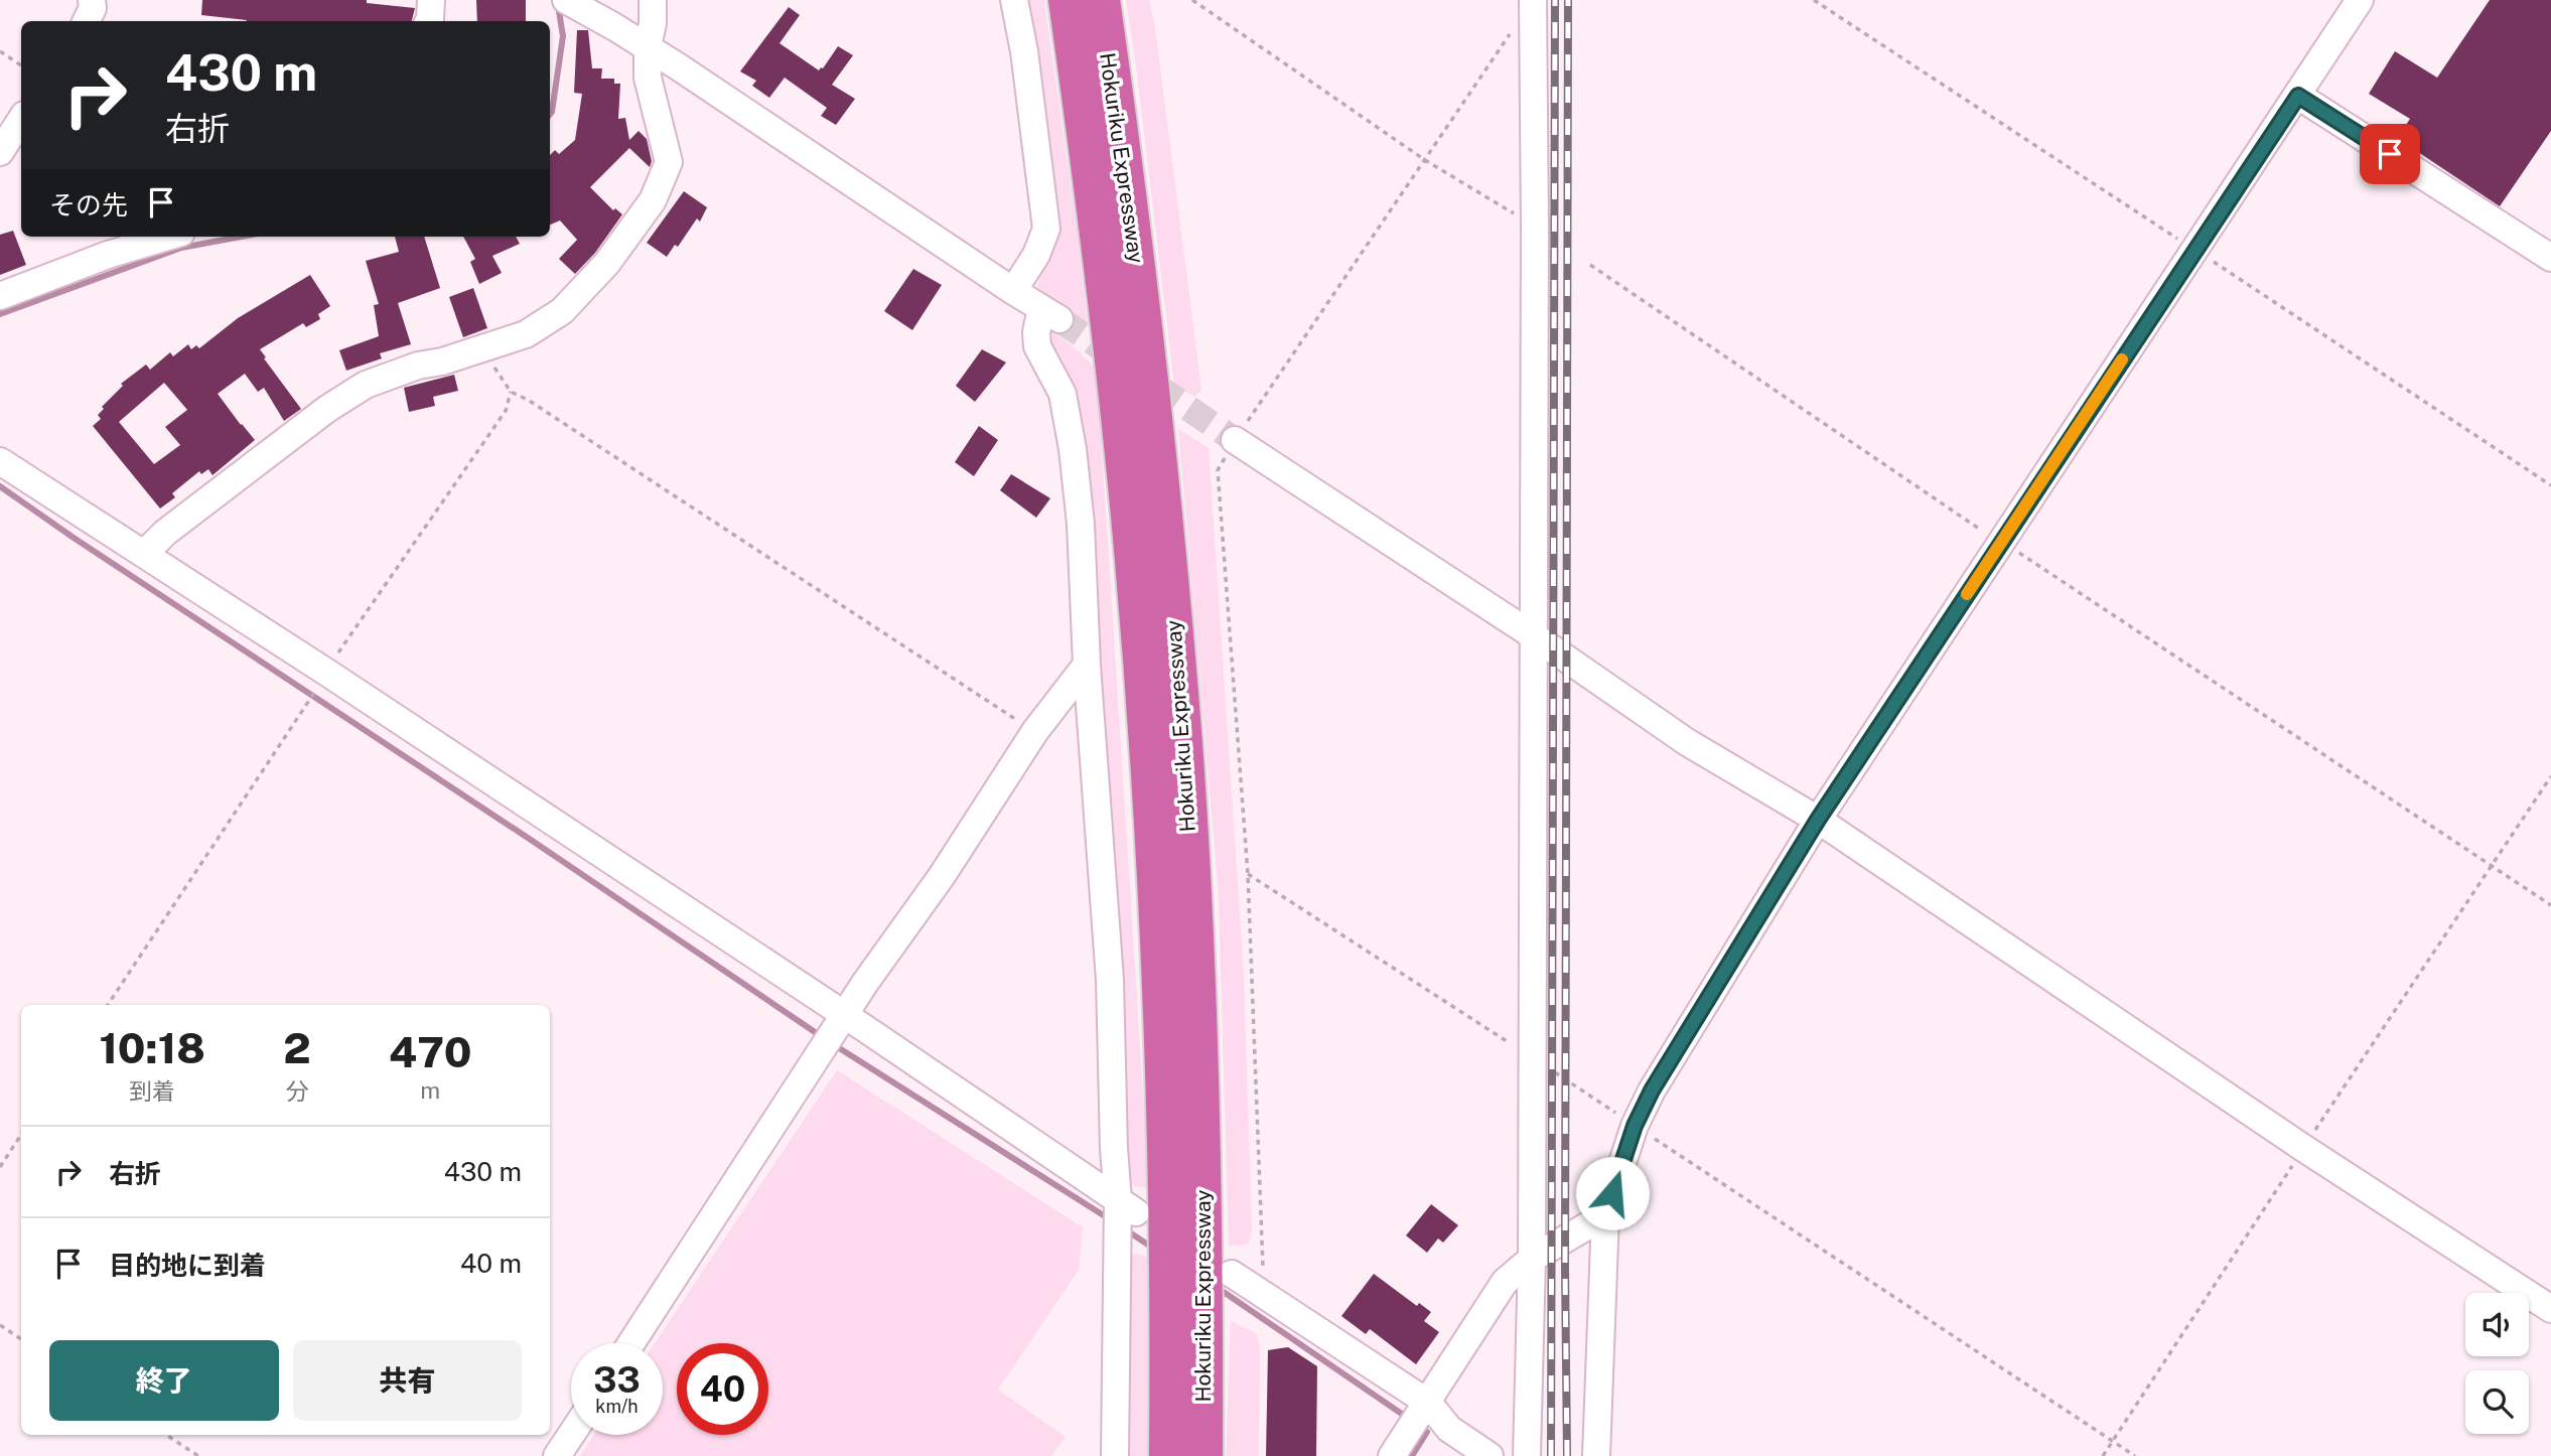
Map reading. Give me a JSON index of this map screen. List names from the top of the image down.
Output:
{
  "streets": {
    "highway": ["Hokuriku Expressway"]
  },
  "page": {
    "turn": ["430 m", "右折"],
    "then": "その先",
    "eta": [
      "10:18",
      "到着",
      "2",
      "分",
      "470",
      "m"
    ],
    "list": [
      {
        "name": "右折",
        "value": "430 m"
      },
      {
        "name": "目的地に到着",
        "value": "40 m"
      }
    ],
    "buttons": ["終了", "共有"],
    "speed": "33 km/h",
    "limit": "40"
  }
}
